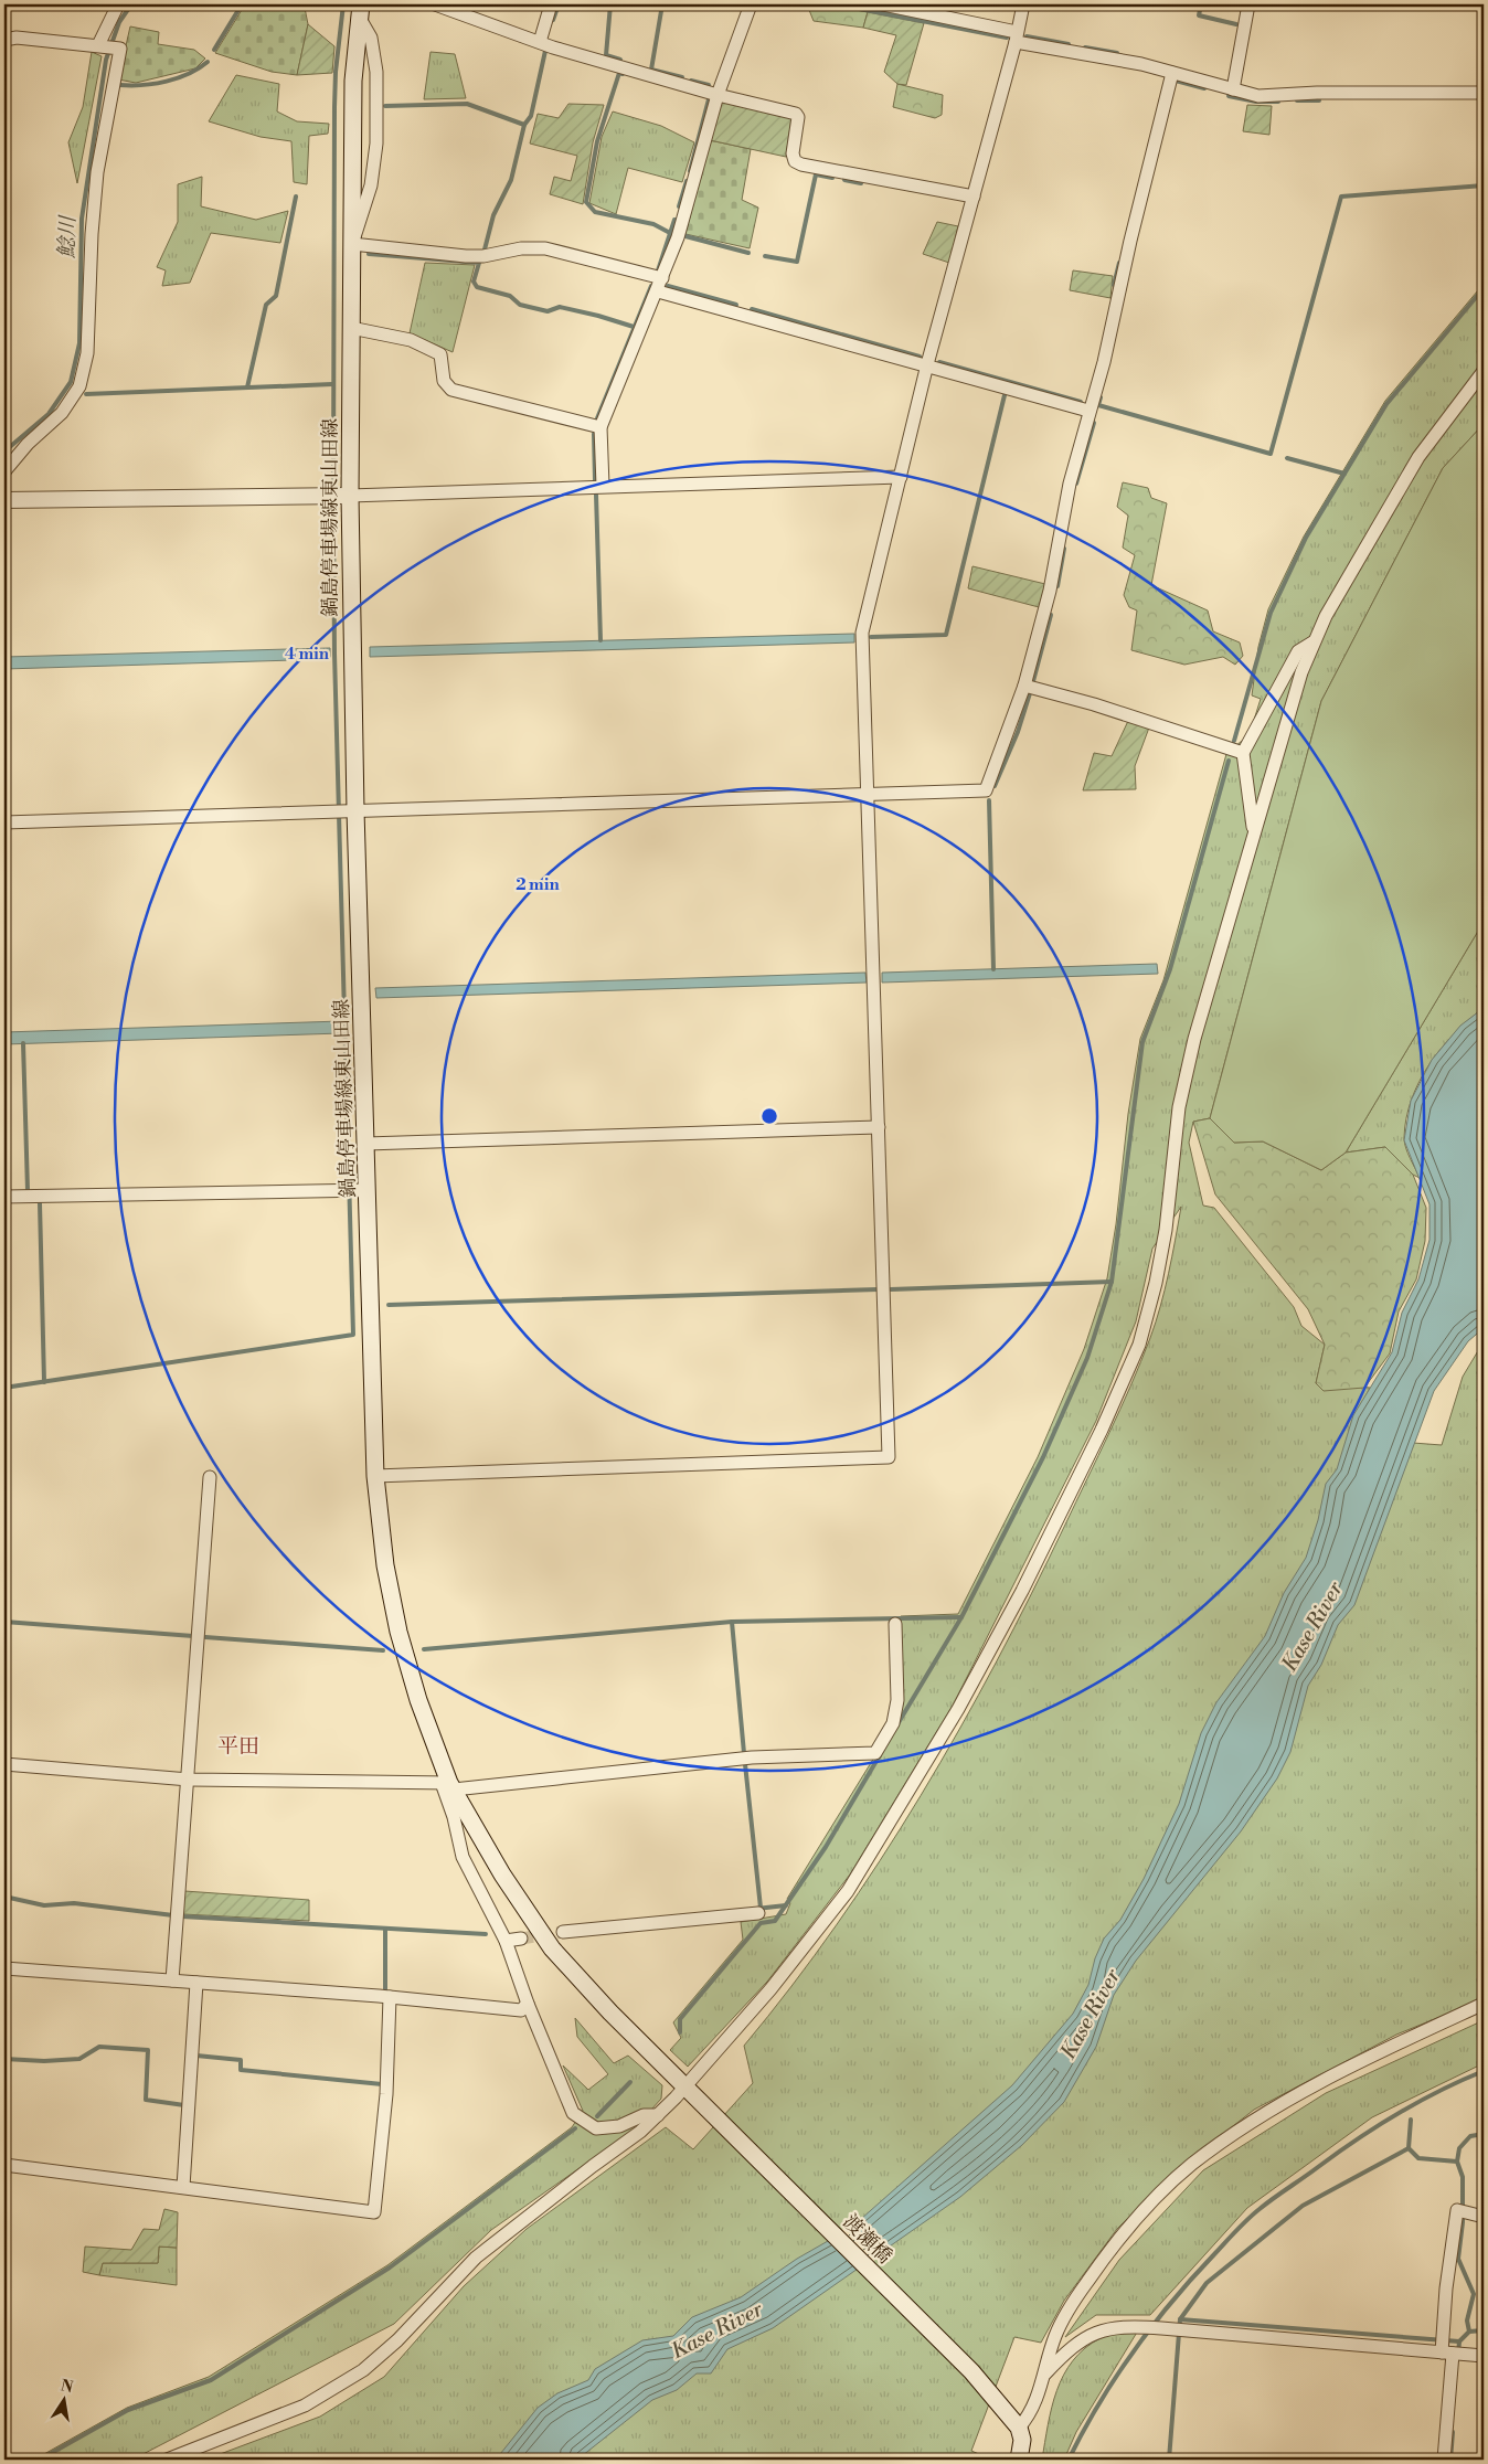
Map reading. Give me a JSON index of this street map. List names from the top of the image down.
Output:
{
  "streets": {
    "main road": ["鍋島停車場線東山田線", "渡瀬橋"]
  },
  "crossings": [
    ["鍋島停車場線東山田線", "渡瀬橋"]
  ],
  "districts": ["平田"],
  "water": ["鯰川", "Kase River"],
  "north": "top",
  "rings": ["4 min", "2 min"]
}
